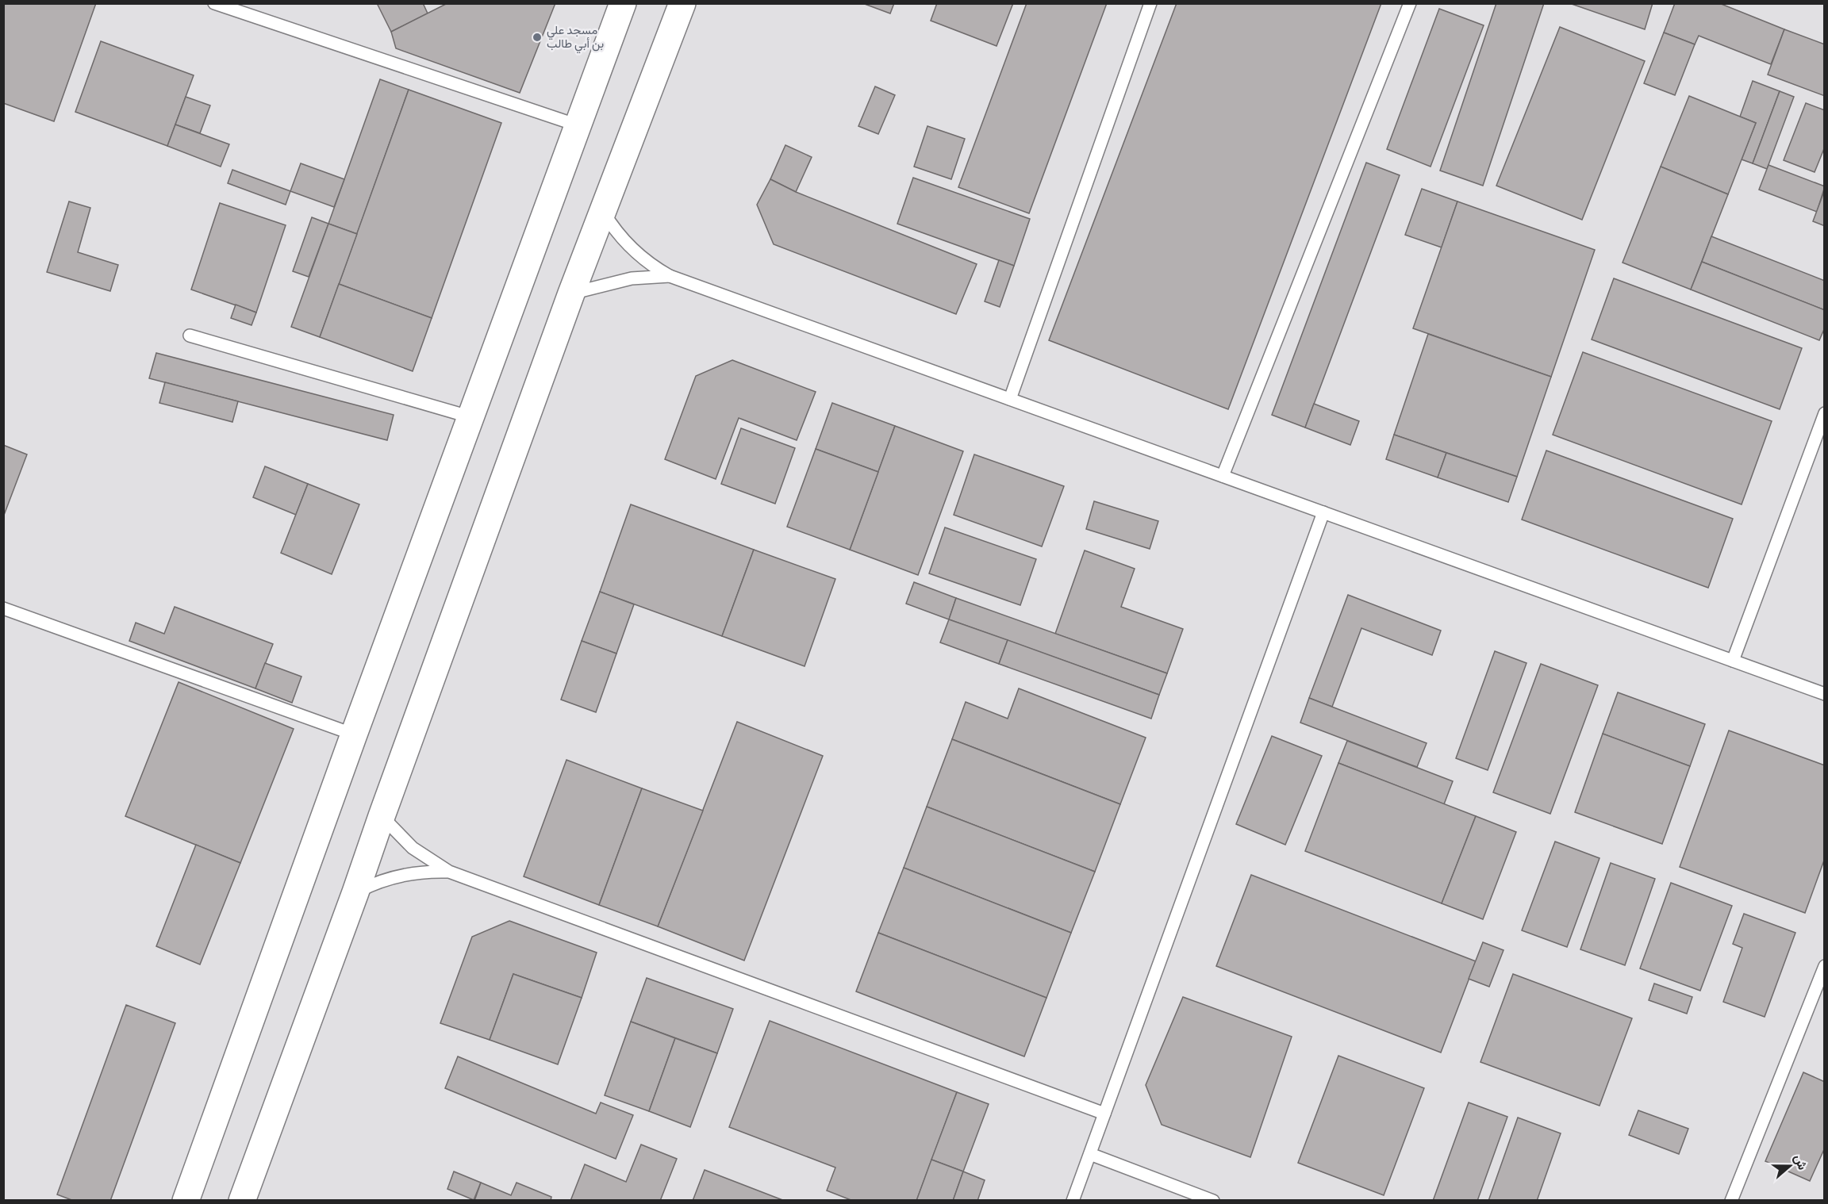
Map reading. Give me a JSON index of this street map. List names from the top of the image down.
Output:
{
  "places": ["مسجد علي بن أبي طالب"],
  "north": "right"
}
